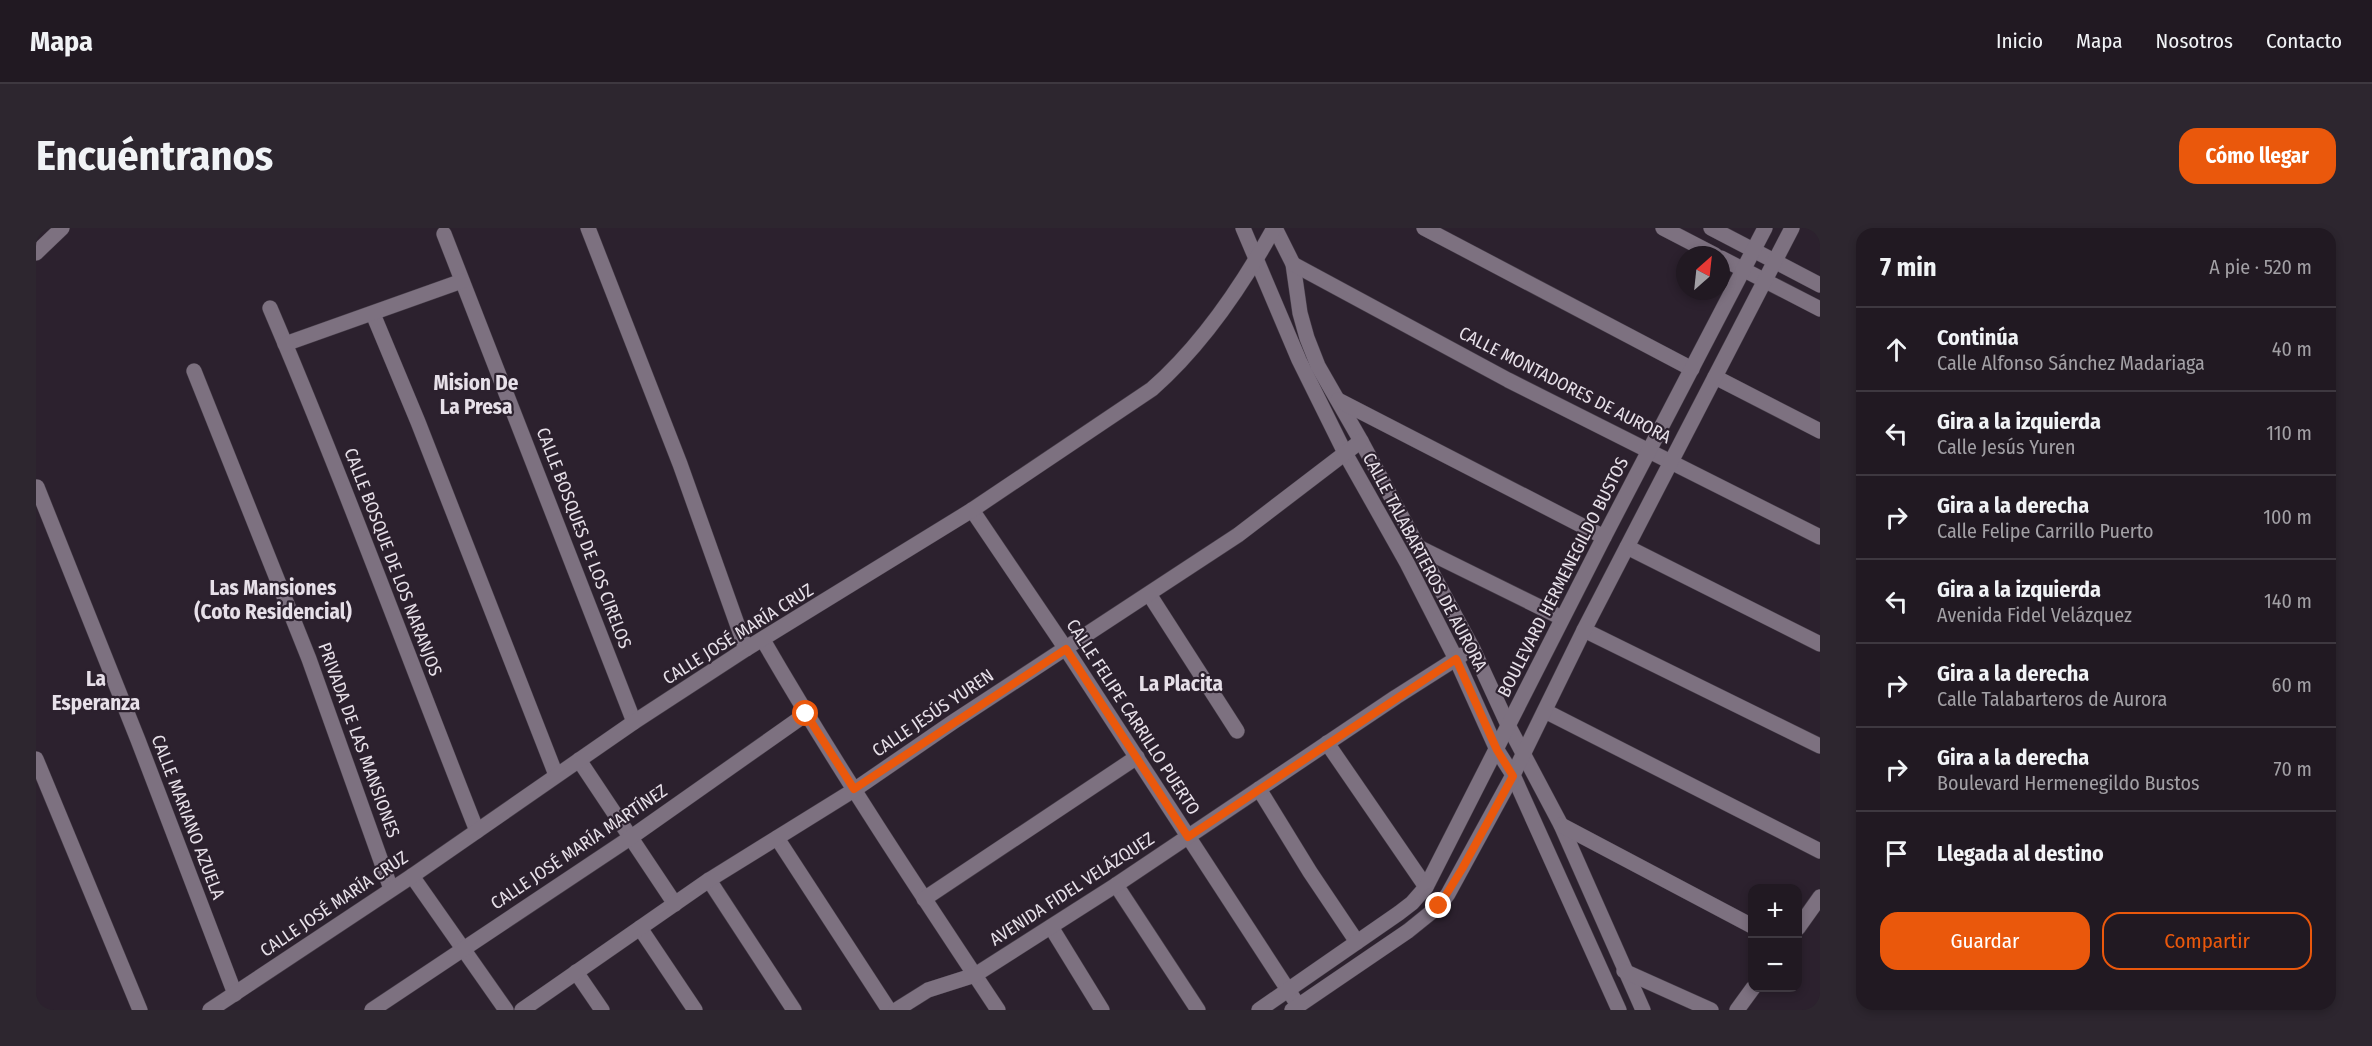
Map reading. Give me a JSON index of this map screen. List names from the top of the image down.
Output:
{
  "streets": {
    "street": [
      "CALLE MONTADORES DE AURORA",
      "CALLE BOSQUES DE LOS CIRELOS",
      "CALLE BOSQUE DE LOS NARANJOS",
      "CALLE TALABARTEROS DE AURORA",
      "BOULEVARD HERMENEGILDO BUSTOS",
      "CALLE JOSÉ MARÍA CRUZ",
      "CALLE JESÚS YUREN",
      "CALLE FELIPE CARRILLO PUERTO",
      "PRIVADA DE LAS MANSIONES",
      "CALLE MARIANO AZUELA",
      "CALLE JOSÉ MARÍA MARTÍNEZ",
      "AVENIDA FIDEL VELÁZQUEZ"
    ]
  },
  "crossings": [
    ["CALLE MONTADORES DE AURORA", "CALLE TALABARTEROS DE AURORA"],
    ["CALLE MONTADORES DE AURORA", "BOULEVARD HERMENEGILDO BUSTOS"],
    ["CALLE BOSQUES DE LOS CIRELOS", "CALLE JOSÉ MARÍA CRUZ"],
    ["CALLE BOSQUE DE LOS NARANJOS", "CALLE JOSÉ MARÍA CRUZ"],
    ["CALLE TALABARTEROS DE AURORA", "BOULEVARD HERMENEGILDO BUSTOS"],
    ["CALLE TALABARTEROS DE AURORA", "CALLE JOSÉ MARÍA CRUZ"],
    ["CALLE TALABARTEROS DE AURORA", "CALLE JESÚS YUREN"],
    ["CALLE TALABARTEROS DE AURORA", "AVENIDA FIDEL VELÁZQUEZ"],
    ["BOULEVARD HERMENEGILDO BUSTOS", "CALLE FELIPE CARRILLO PUERTO"],
    ["CALLE JOSÉ MARÍA CRUZ", "CALLE FELIPE CARRILLO PUERTO"],
    ["CALLE JOSÉ MARÍA CRUZ", "PRIVADA DE LAS MANSIONES"],
    ["CALLE JOSÉ MARÍA CRUZ", "CALLE MARIANO AZUELA"],
    ["CALLE JESÚS YUREN", "CALLE FELIPE CARRILLO PUERTO"],
    ["CALLE FELIPE CARRILLO PUERTO", "AVENIDA FIDEL VELÁZQUEZ"]
  ],
  "districts": [
    "Mision De La Presa",
    "Las Mansiones (Coto Residencial)",
    "La Esperanza",
    "La Placita"
  ],
  "north": "top right",
  "page": {
    "header": "Mapa",
    "nav": [
      "Inicio",
      "Mapa",
      "Nosotros",
      "Contacto"
    ],
    "buttons": [
      "Cómo llegar",
      ["Guardar", "Compartir"]
    ],
    "title": "Encuéntranos",
    "heading": ["7 min", "A pie · 520 m"],
    "list": [
      ["Continúa", "Calle Alfonso Sánchez Madariaga", "40 m"],
      ["Gira a la izquierda", "Calle Jesús Yuren", "110 m"],
      ["Gira a la derecha", "Calle Felipe Carrillo Puerto", "100 m"],
      ["Gira a la izquierda", "Avenida Fidel Velázquez", "140 m"],
      ["Gira a la derecha", "Calle Talabarteros de Aurora", "60 m"],
      ["Gira a la derecha", "Boulevard Hermenegildo Bustos", "70 m"],
      "Llegada al destino"
    ],
    "map_buttons": ["+", "−"]
  }
}
